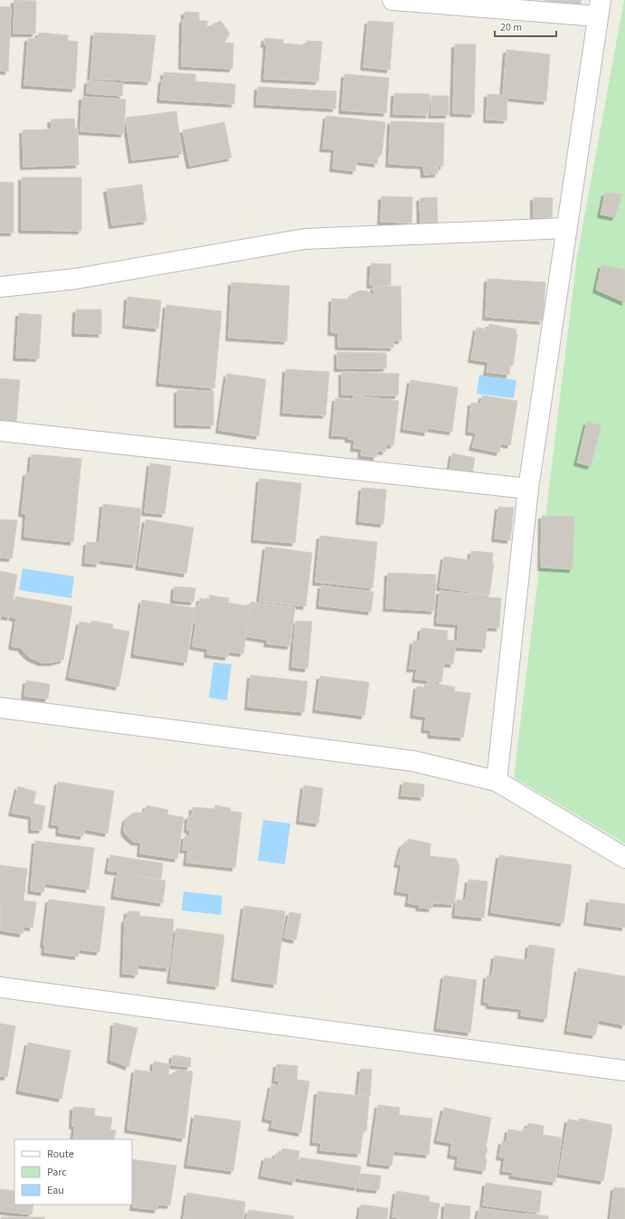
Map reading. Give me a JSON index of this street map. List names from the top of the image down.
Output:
{
  "legend": ["Route", "Parc", "Eau"],
  "scale_bar": "20 m"
}
